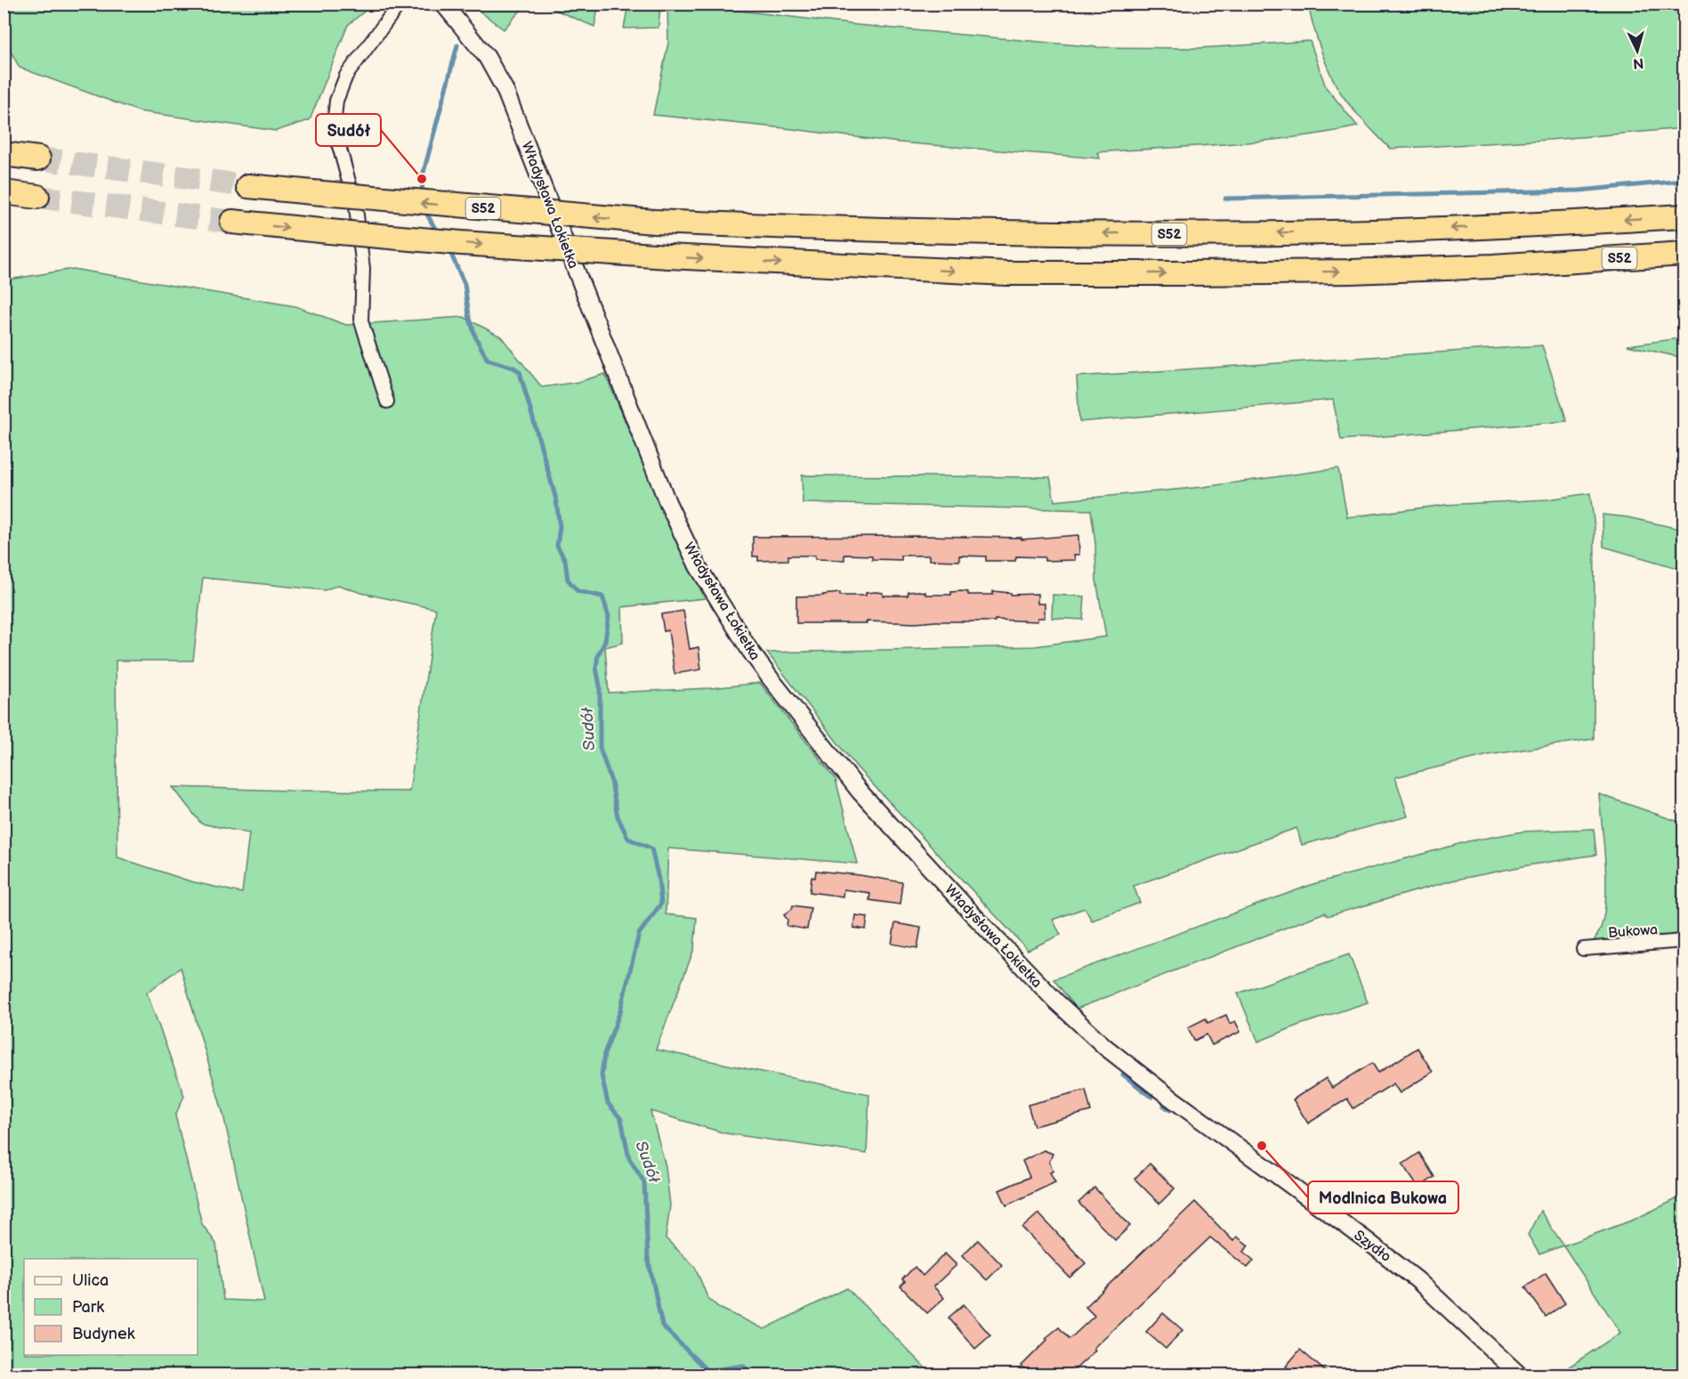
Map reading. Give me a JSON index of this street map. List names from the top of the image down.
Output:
{
  "streets": {
    "highway": ["S52"],
    "street": ["Władysława Łokietka", "Bukowa", "Szydło"]
  },
  "crossings": [
    ["Władysława Łokietka", "Szydło"]
  ],
  "water": ["Sudół"],
  "places": ["Sudół", "Modlnica Bukowa"],
  "legend": ["Ulica", "Park", "Budynek"],
  "north": "bottom"
}
